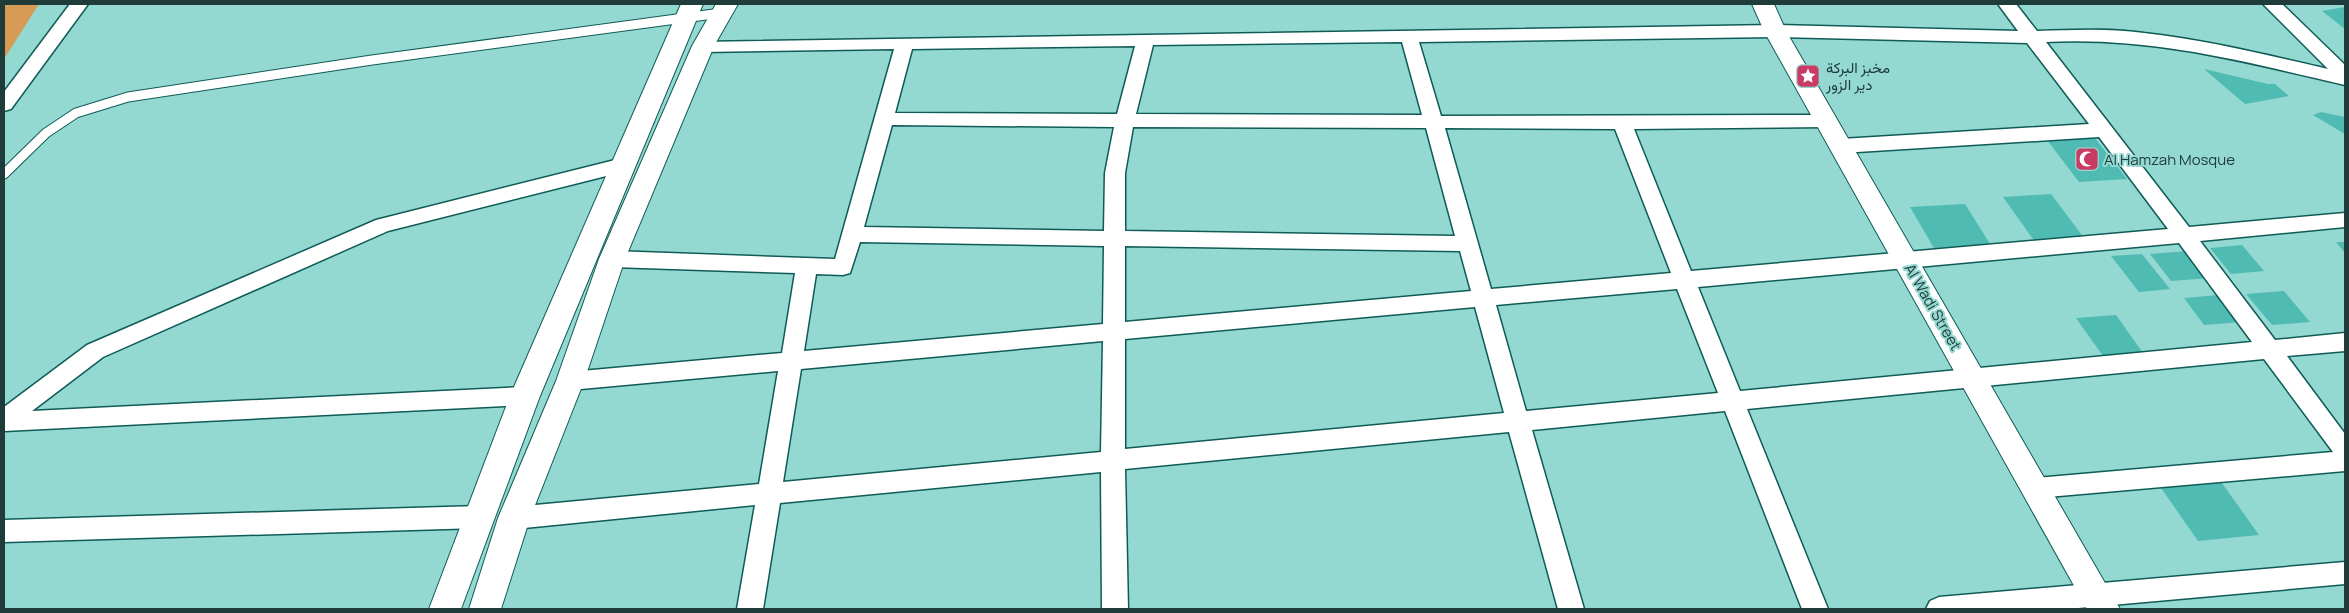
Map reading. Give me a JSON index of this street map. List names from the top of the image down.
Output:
{
  "streets": {
    "main road": ["Al Wadi Street"]
  },
  "places": {
    "place": ["مخبز البركة دير الزور"],
    "mosque": ["Al Hamzah Mosque"]
  }
}
